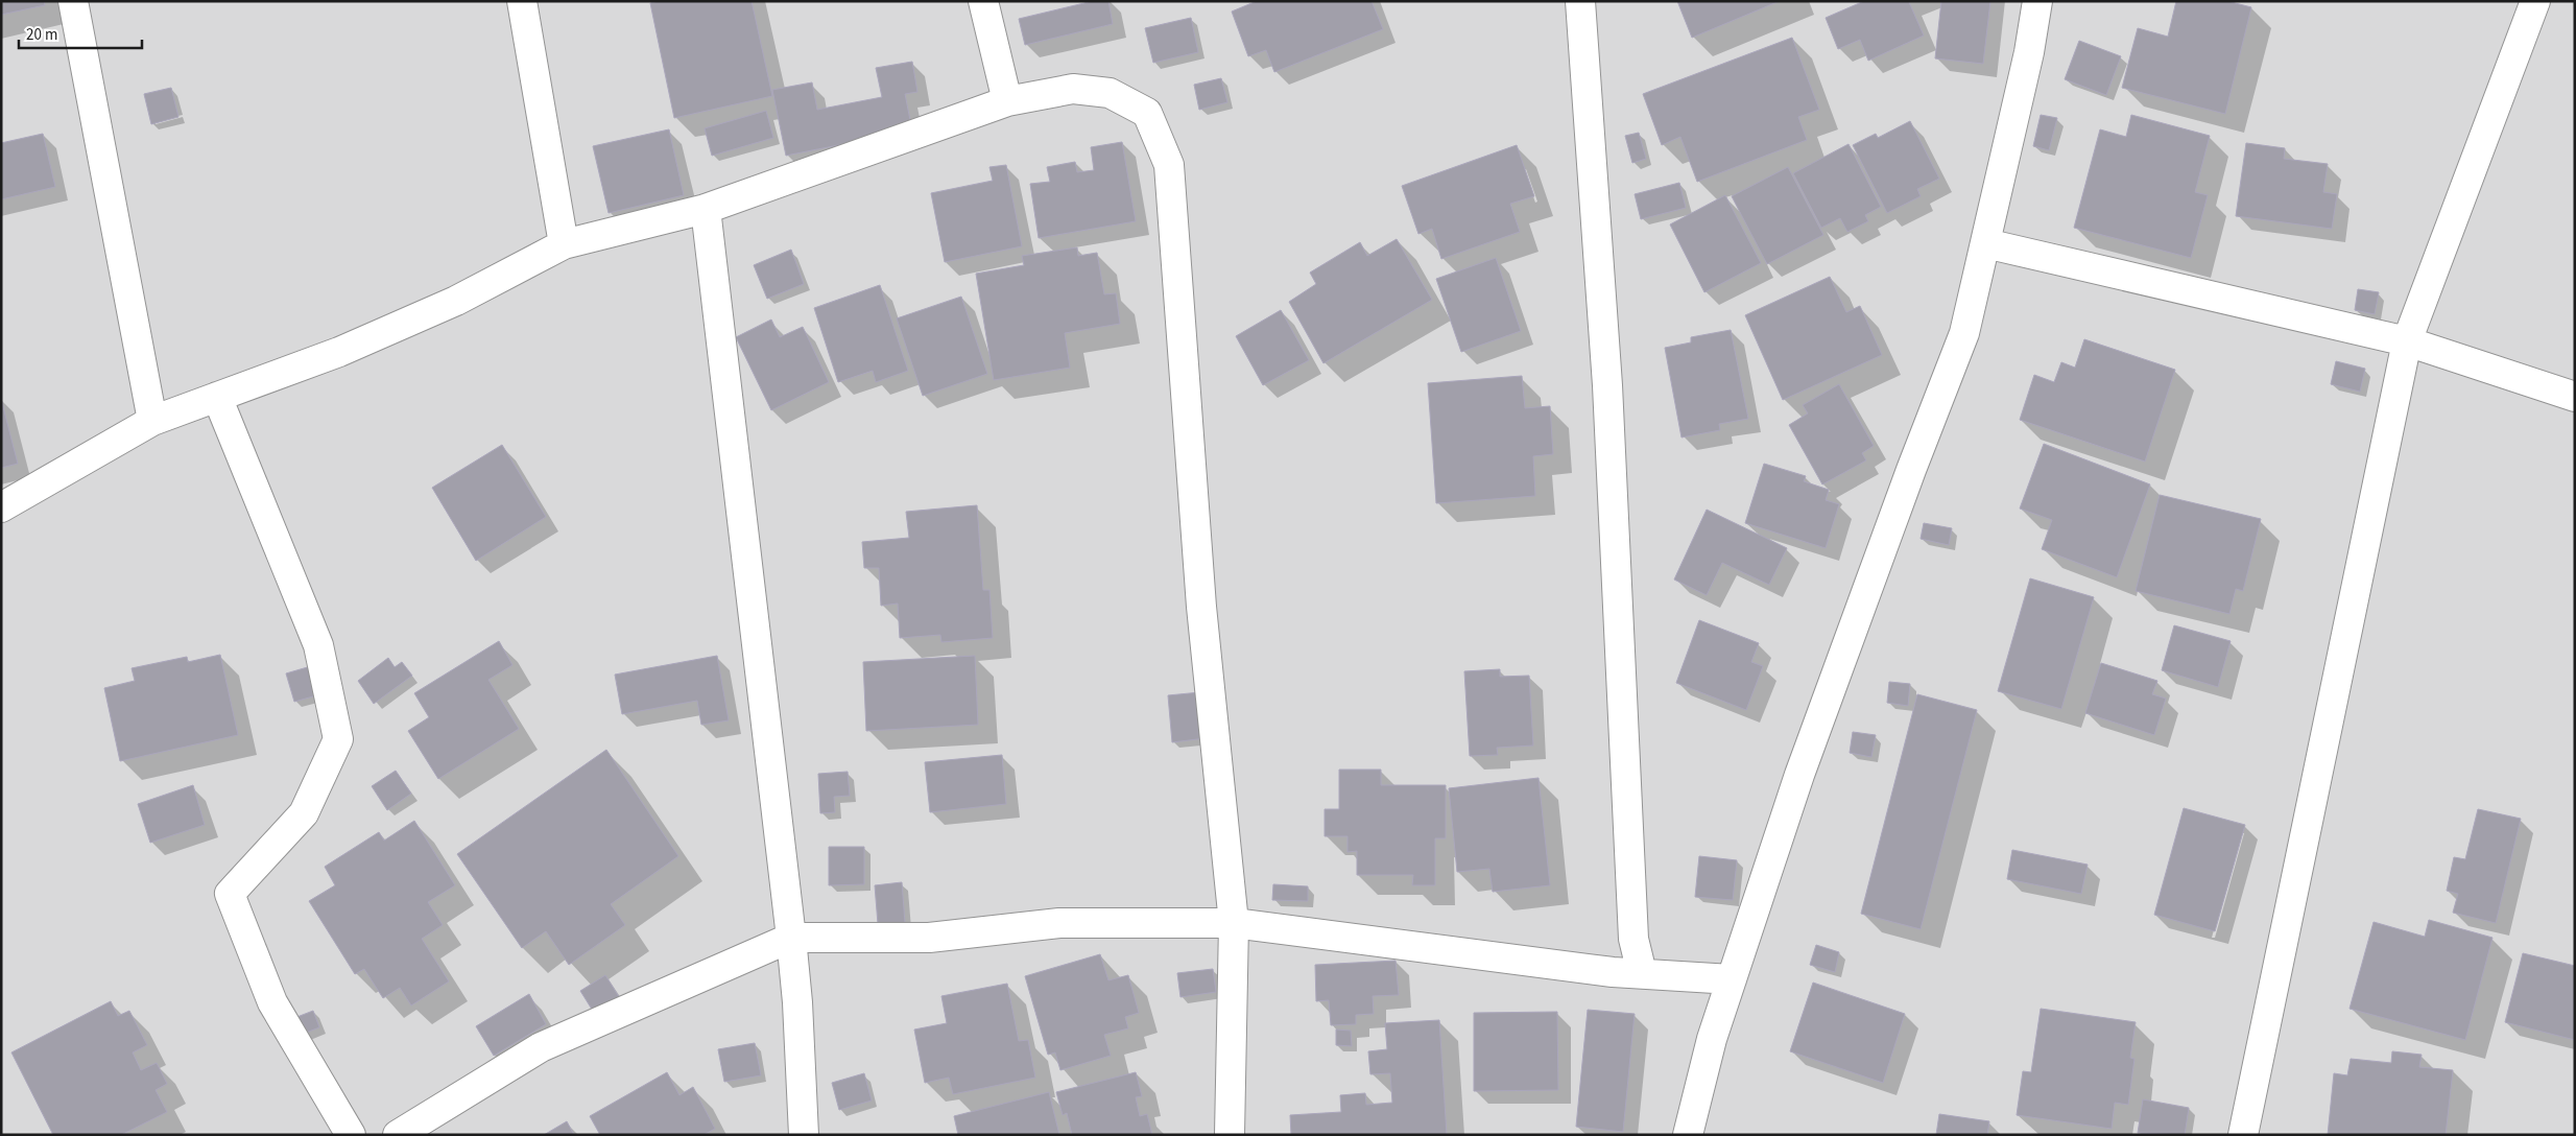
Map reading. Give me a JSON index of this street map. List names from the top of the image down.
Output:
{
  "scale_bar": "20 m"
}
